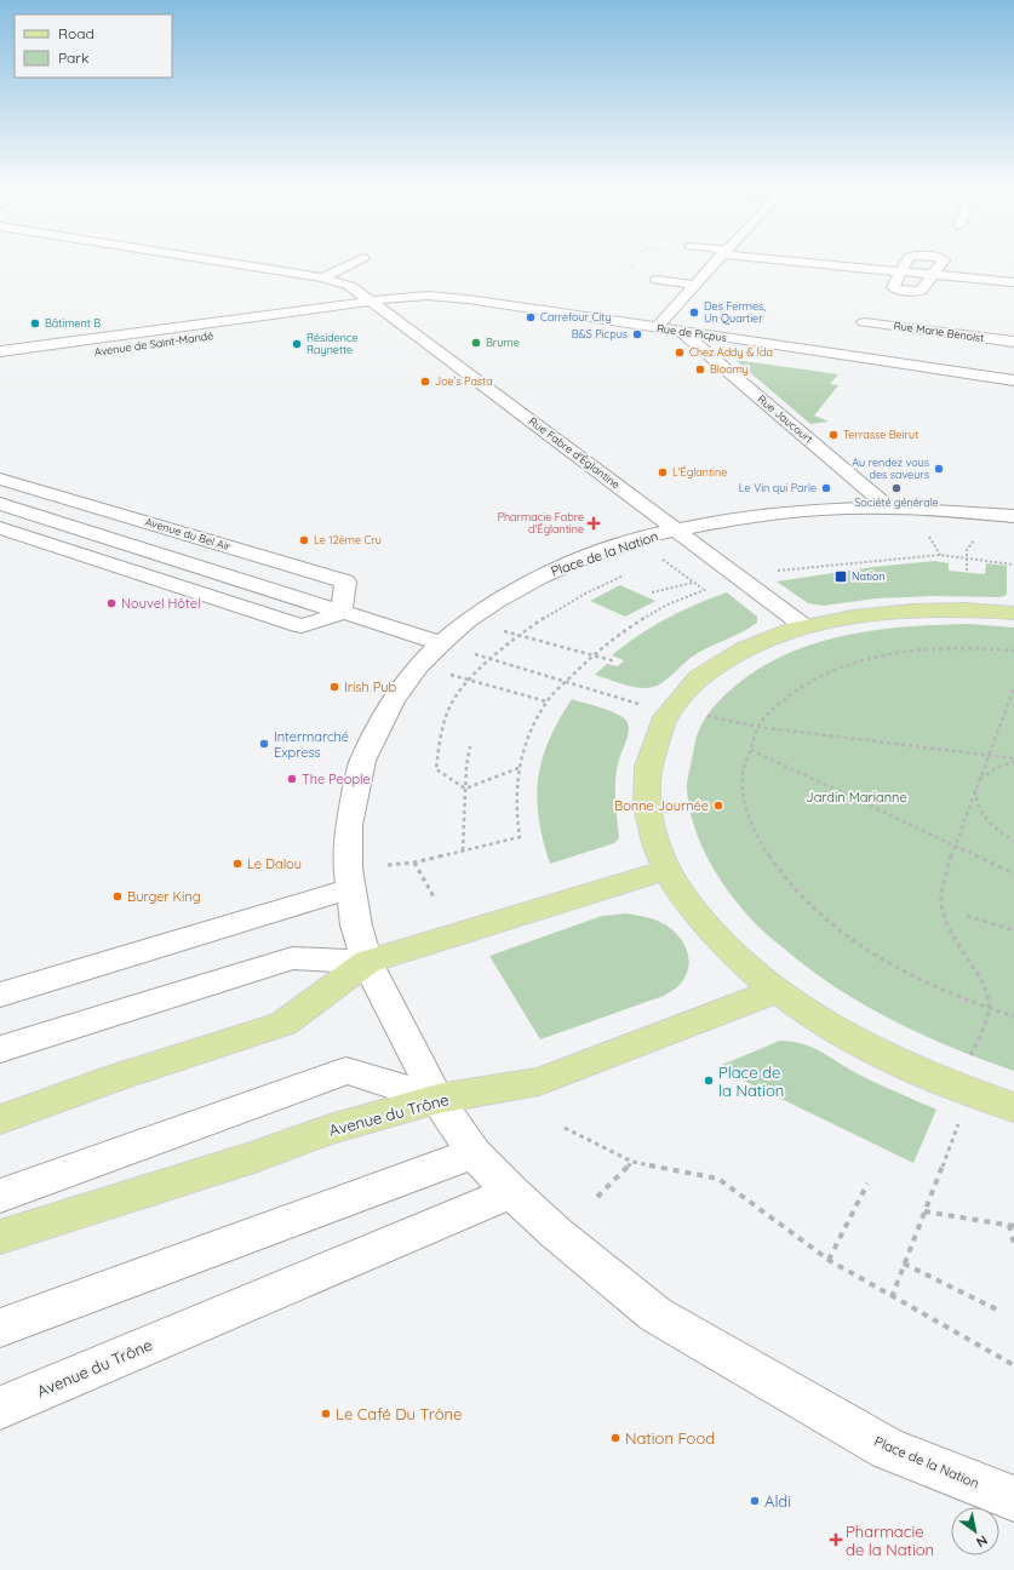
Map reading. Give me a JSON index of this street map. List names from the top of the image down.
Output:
{
  "streets": {
    "main road": ["Avenue du Trône"],
    "street": [
      "Rue Marie Benoist",
      "Rue de Picpus",
      "Avenue de Saint-Mandé",
      "Rue Jaucourt",
      "Rue Fabre d'Églantine",
      "Avenue du Bel Air",
      "Place de la Nation"
    ]
  },
  "crossings": [
    ["Rue de Picpus", "Avenue de Saint-Mandé"],
    ["Rue de Picpus", "Rue Jaucourt"],
    ["Rue de Picpus", "Rue Fabre d'Églantine"],
    ["Avenue de Saint-Mandé", "Rue Fabre d'Églantine"],
    ["Rue Jaucourt", "Place de la Nation"],
    ["Rue Fabre d'Églantine", "Place de la Nation"],
    ["Place de la Nation", "Avenue du Trône"]
  ],
  "parks": ["Jardin Marianne"],
  "places": {
    "other": [
      "Des Fermes, Un Quartier",
      "Carrefour City",
      "Bâtiment B",
      "B&S Picpus",
      "Brume",
      "Résidence Raynette",
      "Chez Addy & Ida",
      "Bloomy",
      "Joe’s Pasta",
      "Terrasse Beirut",
      "Au rendez vous des saveurs",
      "L'Églantine",
      "Le Vin qui Parle",
      "Société générale",
      "Le 12ème Cru",
      "Nouvel Hôtel",
      "Irish Pub",
      "Intermarché Express",
      "The People",
      "Bonne Journée",
      "Le Dalou",
      "Burger King",
      "Place de la Nation",
      "Le Café Du Trône",
      "Nation Food",
      "Aldi"
    ],
    "health": ["Pharmacie Fabre d'Églantine", "Pharmacie de la Nation"],
    "transit": ["Nation"]
  },
  "legend": ["Road", "Park"],
  "north": "bottom right"
}
